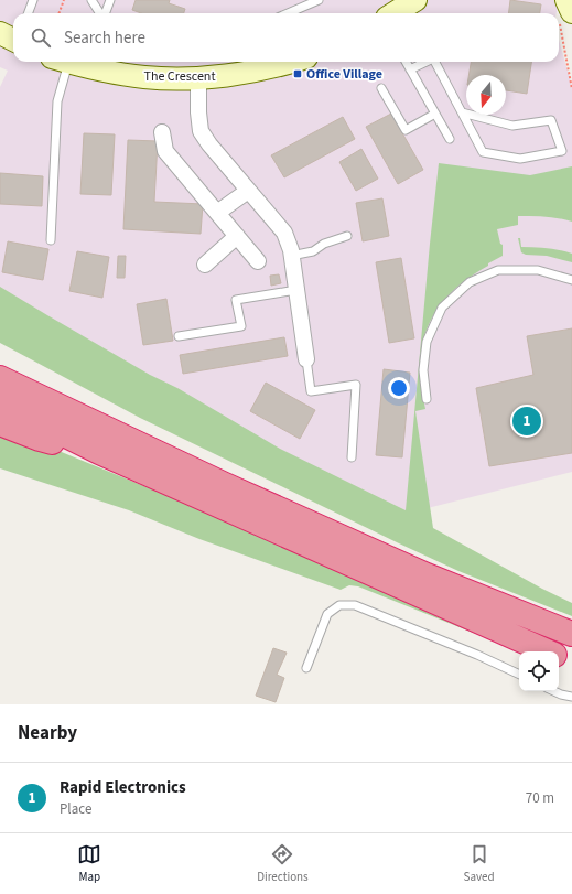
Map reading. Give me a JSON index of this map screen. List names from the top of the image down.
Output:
{
  "streets": {
    "street": ["The Crescent"]
  },
  "places": {
    "transit": ["Office Village"]
  },
  "north": "bottom",
  "page": {
    "search": "Search here",
    "pins": "1",
    "heading": "Nearby",
    "list": [
      {
        "mark": "1",
        "name": "Rapid Electronics",
        "note": "Place",
        "value": "70 m"
      }
    ],
    "nav": ["Map", "Directions", "Saved"]
  }
}
